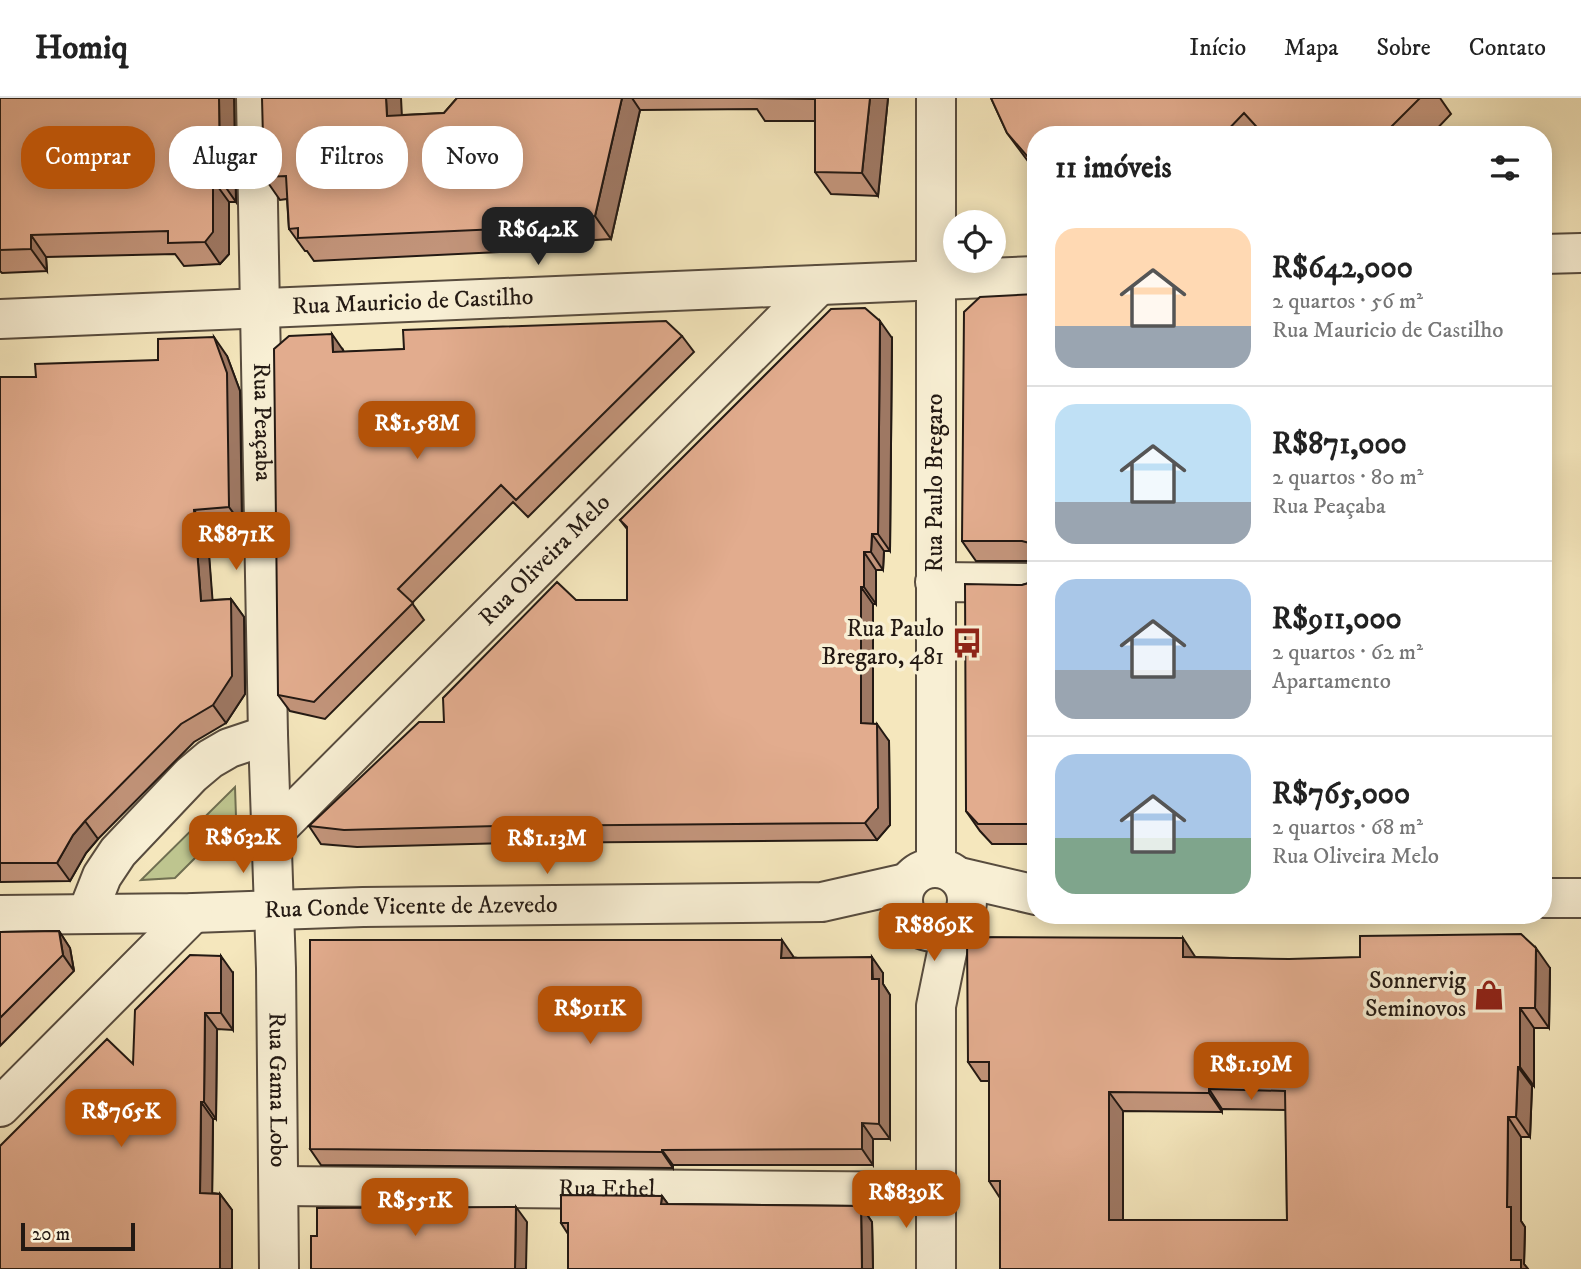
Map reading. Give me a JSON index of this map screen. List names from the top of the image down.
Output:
{
  "streets": {
    "street": [
      "Rua Mauricio de Castilho",
      "Rua Peaçaba",
      "Rua Paulo Bregaro",
      "Rua Oliveira Melo",
      "Rua Conde Vicente de Azevedo",
      "Rua Gama Lobo",
      "Rua Ethel"
    ]
  },
  "crossings": [
    ["Rua Mauricio de Castilho", "Rua Peaçaba"],
    ["Rua Mauricio de Castilho", "Rua Paulo Bregaro"],
    ["Rua Mauricio de Castilho", "Rua Oliveira Melo"],
    ["Rua Peaçaba", "Rua Oliveira Melo"],
    ["Rua Peaçaba", "Rua Conde Vicente de Azevedo"],
    ["Rua Peaçaba", "Rua Gama Lobo"],
    ["Rua Paulo Bregaro", "Rua Conde Vicente de Azevedo"],
    ["Rua Conde Vicente de Azevedo", "Rua Gama Lobo"],
    ["Rua Gama Lobo", "Rua Ethel"]
  ],
  "places": {
    "bus stop": ["Rua Paulo Bregaro, 481"],
    "shop": ["Sonnervig Seminovos"]
  },
  "scale_bar": "20 m",
  "page": {
    "header": "Homiq",
    "nav": [
      "Início",
      "Mapa",
      "Sobre",
      "Contato"
    ],
    "chip": [
      "Comprar",
      "Alugar",
      "Filtros",
      "Novo"
    ],
    "heading": "11 imóveis",
    "price": [
      "R$642K",
      "R$1.58M",
      "R$871K",
      "R$632K",
      "R$1.13M",
      "R$869K",
      "R$911K",
      "R$1.19M",
      "R$765K",
      "R$839K",
      "R$551K"
    ],
    "list": [
      {
        "name": "R$642,000",
        "note": "2 quartos · 56 m² · Rua Mauricio de Castilho"
      },
      {
        "name": "R$871,000",
        "note": "2 quartos · 80 m² · Rua Peaçaba"
      },
      {
        "name": "R$911,000",
        "note": "2 quartos · 62 m² · Apartamento"
      },
      {
        "name": "R$765,000",
        "note": "2 quartos · 68 m² · Rua Oliveira Melo"
      }
    ],
    "scale": "20 m"
  }
}
